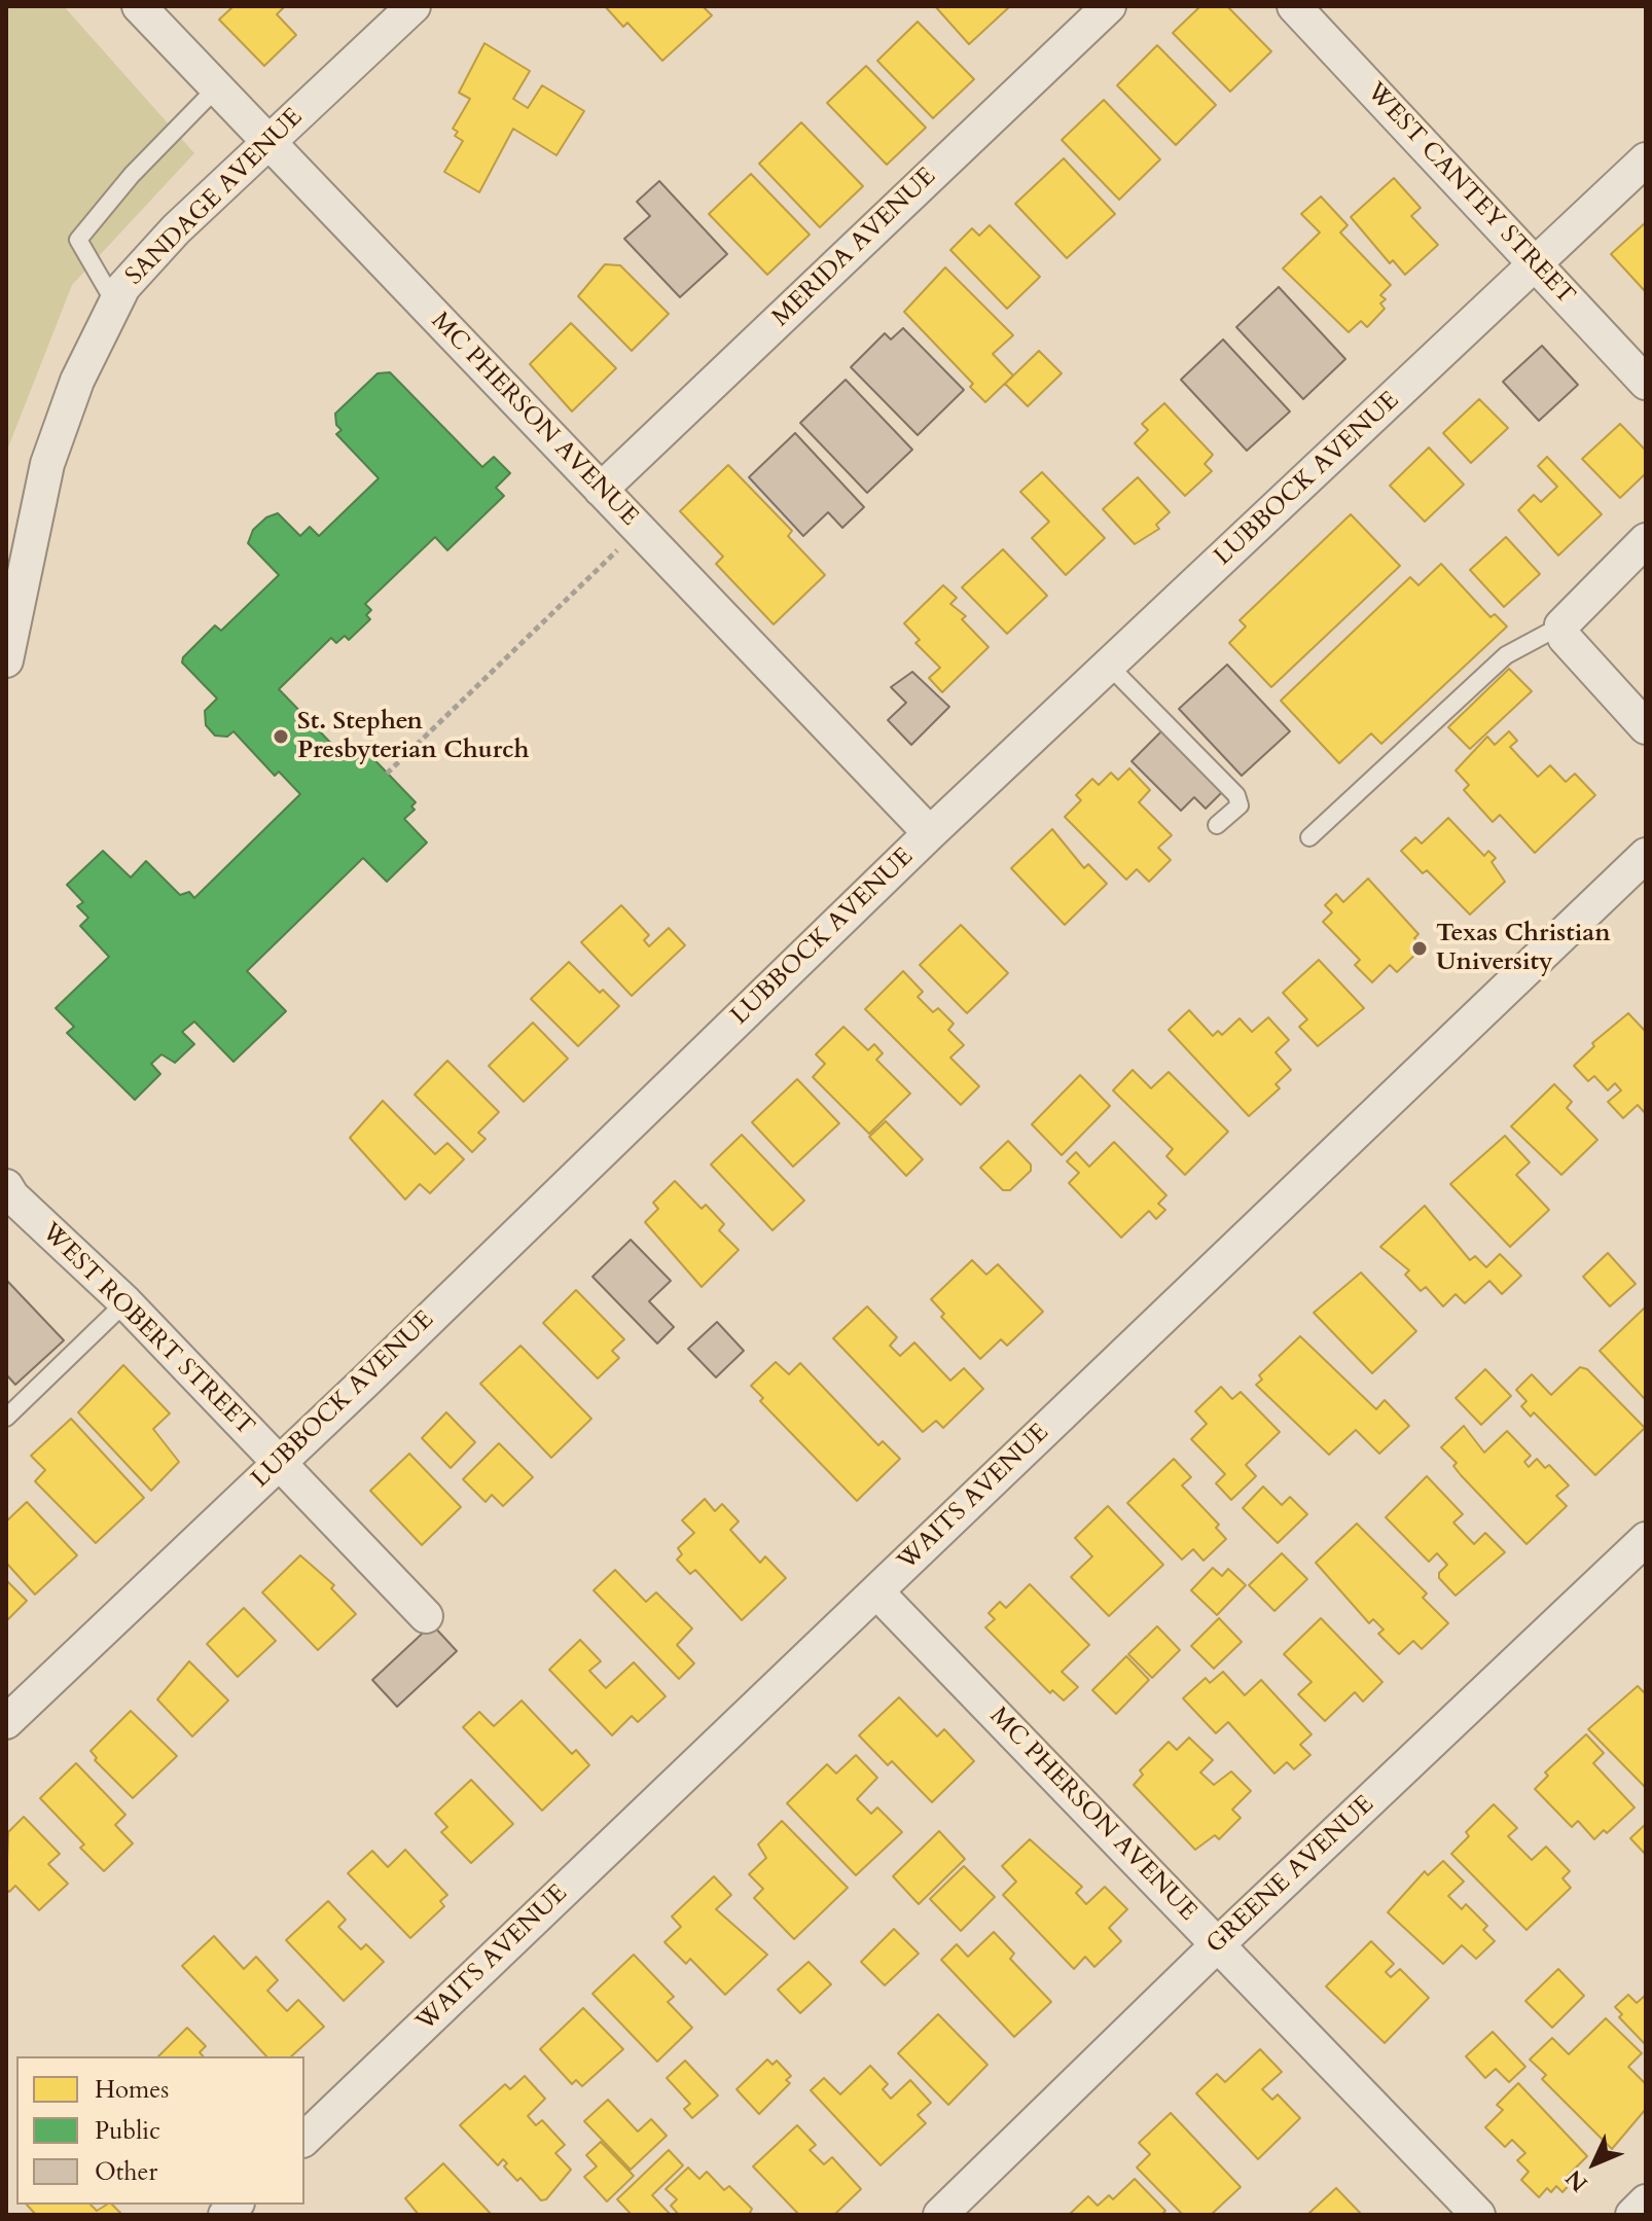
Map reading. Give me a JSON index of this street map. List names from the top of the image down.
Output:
{
  "streets": {
    "street": [
      "WEST CANTEY STREET",
      "SANDAGE AVENUE",
      "MERIDA AVENUE",
      "MC PHERSON AVENUE",
      "LUBBOCK AVENUE",
      "WEST ROBERT STREET",
      "WAITS AVENUE",
      "GREENE AVENUE"
    ]
  },
  "crossings": [
    ["WEST CANTEY STREET", "LUBBOCK AVENUE"],
    ["SANDAGE AVENUE", "MC PHERSON AVENUE"],
    ["MERIDA AVENUE", "MC PHERSON AVENUE"],
    ["MC PHERSON AVENUE", "LUBBOCK AVENUE"],
    ["MC PHERSON AVENUE", "WAITS AVENUE"],
    ["MC PHERSON AVENUE", "GREENE AVENUE"],
    ["LUBBOCK AVENUE", "WEST ROBERT STREET"]
  ],
  "places": ["St. Stephen Presbyterian Church", "Texas Christian University"],
  "legend": ["Homes", "Public", "Other"],
  "north": "bottom left"
}
